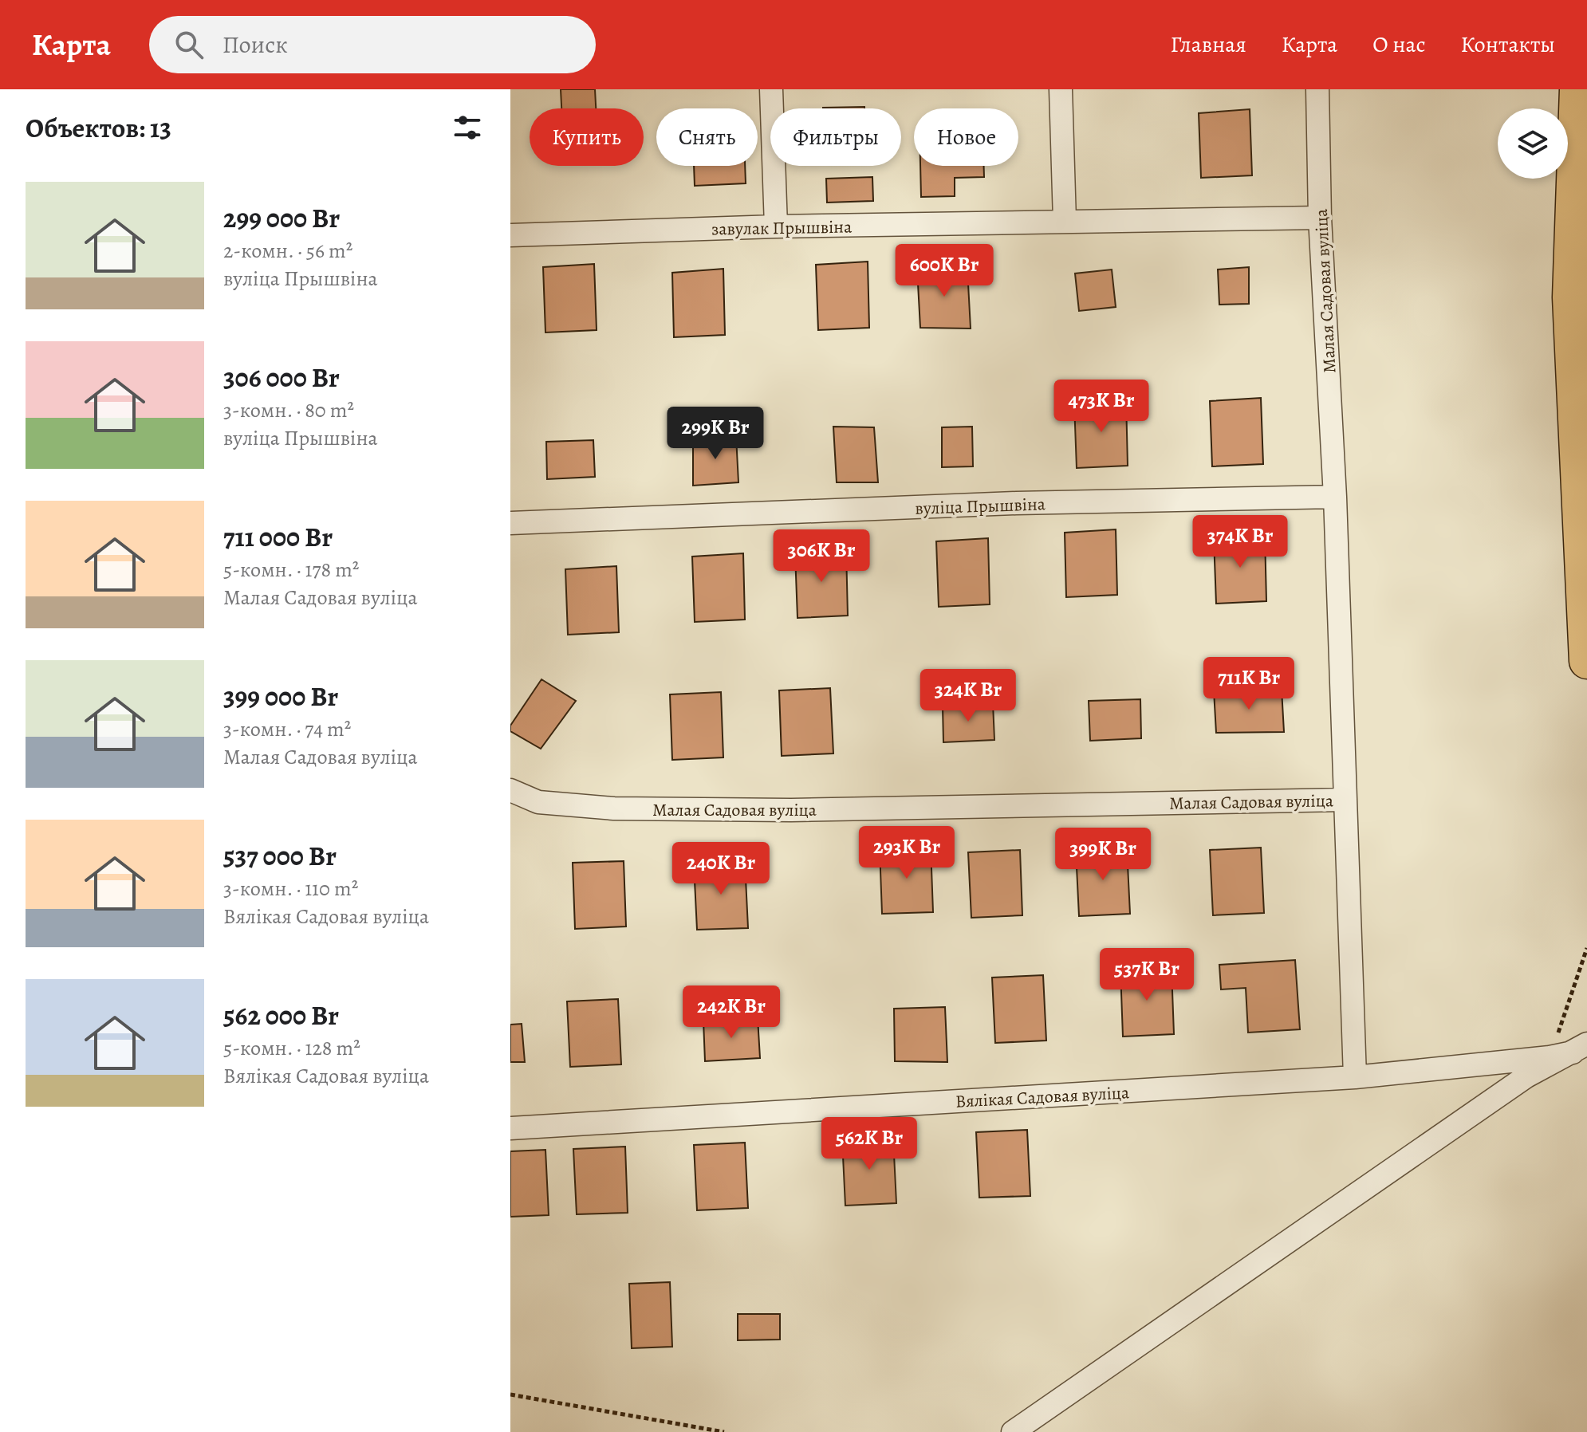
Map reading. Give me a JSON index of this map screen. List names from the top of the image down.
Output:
{
  "streets": {
    "street": [
      "завулак Прышвіна",
      "Малая Садовая вуліца",
      "вуліца Прышвіна",
      "Вялікая Садовая вуліца"
    ]
  },
  "crossings": [
    ["завулак Прышвіна", "Малая Садовая вуліца"],
    ["Малая Садовая вуліца", "вуліца Прышвіна"],
    ["Малая Садовая вуліца", "Вялікая Садовая вуліца"]
  ],
  "page": {
    "header": "Карта",
    "search": "Поиск",
    "nav": [
      "Главная",
      "Карта",
      "О нас",
      "Контакты"
    ],
    "heading": "Объектов: 13",
    "chip": [
      "Купить",
      "Снять",
      "Фильтры",
      "Новое"
    ],
    "list": [
      {
        "name": "299 000 Br",
        "note": "2-комн. · 56 m² · вуліца Прышвіна"
      },
      {
        "name": "306 000 Br",
        "note": "3-комн. · 80 m² · вуліца Прышвіна"
      },
      {
        "name": "711 000 Br",
        "note": "5-комн. · 178 m² · Малая Садовая вуліца"
      },
      {
        "name": "399 000 Br",
        "note": "3-комн. · 74 m² · Малая Садовая вуліца"
      },
      {
        "name": "537 000 Br",
        "note": "3-комн. · 110 m² · Вялікая Садовая вуліца"
      },
      {
        "name": "562 000 Br",
        "note": "5-комн. · 128 m² · Вялікая Садовая вуліца"
      }
    ],
    "price": [
      "600K Br",
      "473K Br",
      "299K Br",
      "374K Br",
      "306K Br",
      "711K Br",
      "324K Br",
      "293K Br",
      "399K Br",
      "240K Br",
      "537K Br",
      "242K Br",
      "562K Br"
    ]
  }
}
